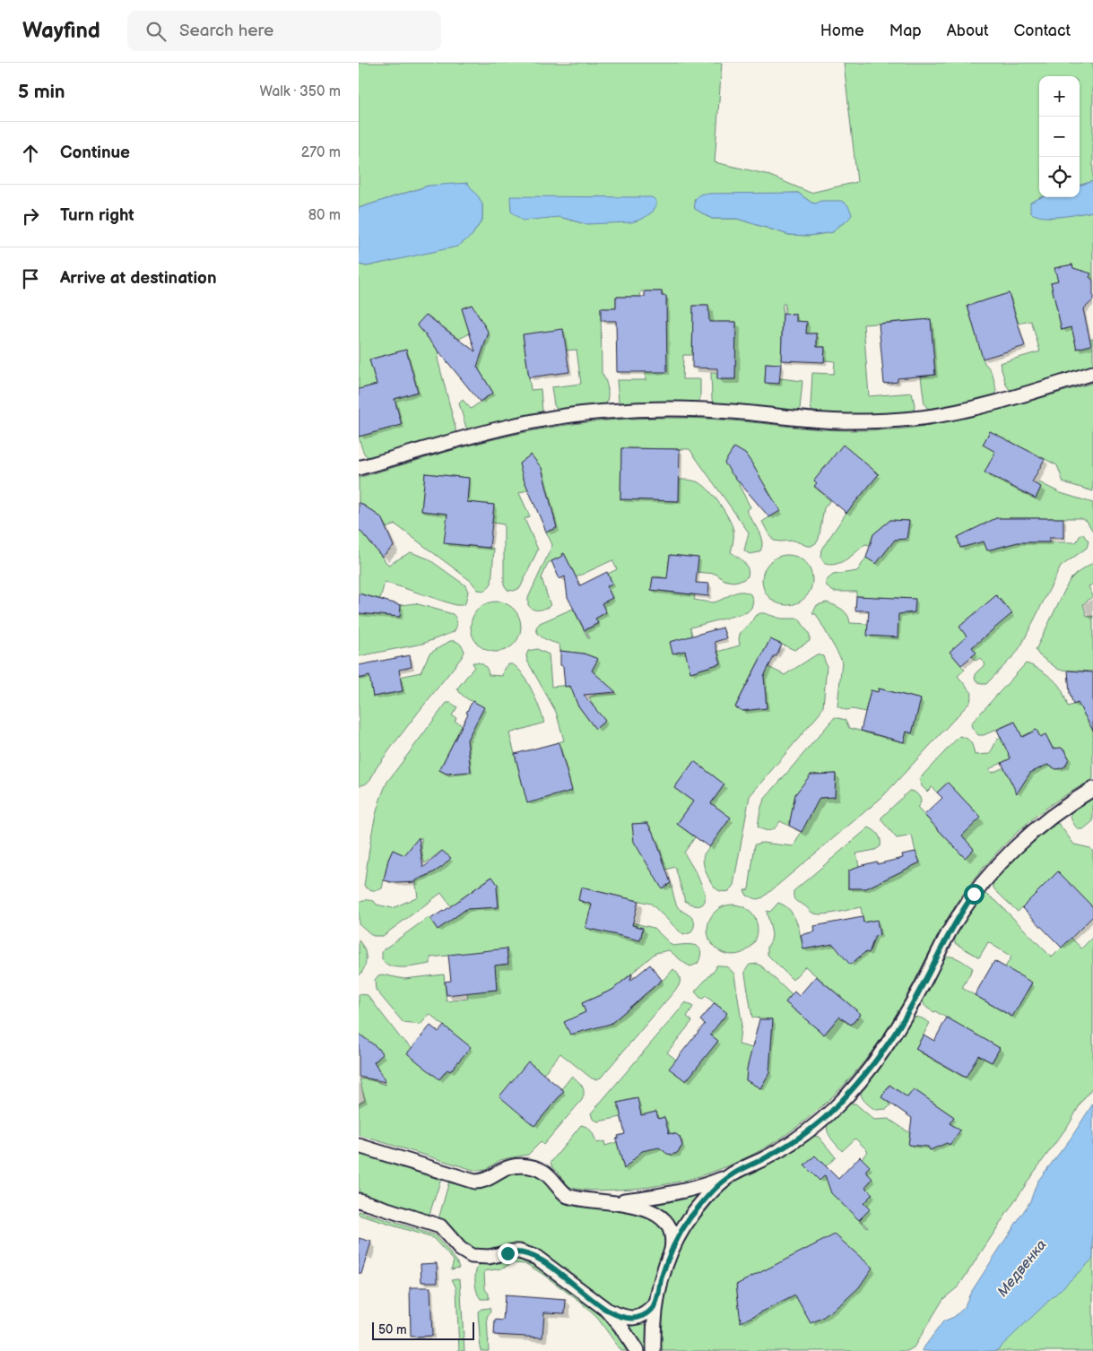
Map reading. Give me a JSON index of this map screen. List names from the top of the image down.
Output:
{
  "water": ["Медвенка"],
  "scale_bar": "50 m",
  "page": {
    "header": "Wayfind",
    "search": "Search here",
    "nav": [
      "Home",
      "Map",
      "About",
      "Contact"
    ],
    "heading": ["5 min", "Walk · 350 m"],
    "map_buttons": ["+", "−"],
    "list": [
      ["Continue", "270 m"],
      ["Turn right", "80 m"],
      "Arrive at destination"
    ],
    "scale": "50 m"
  }
}
